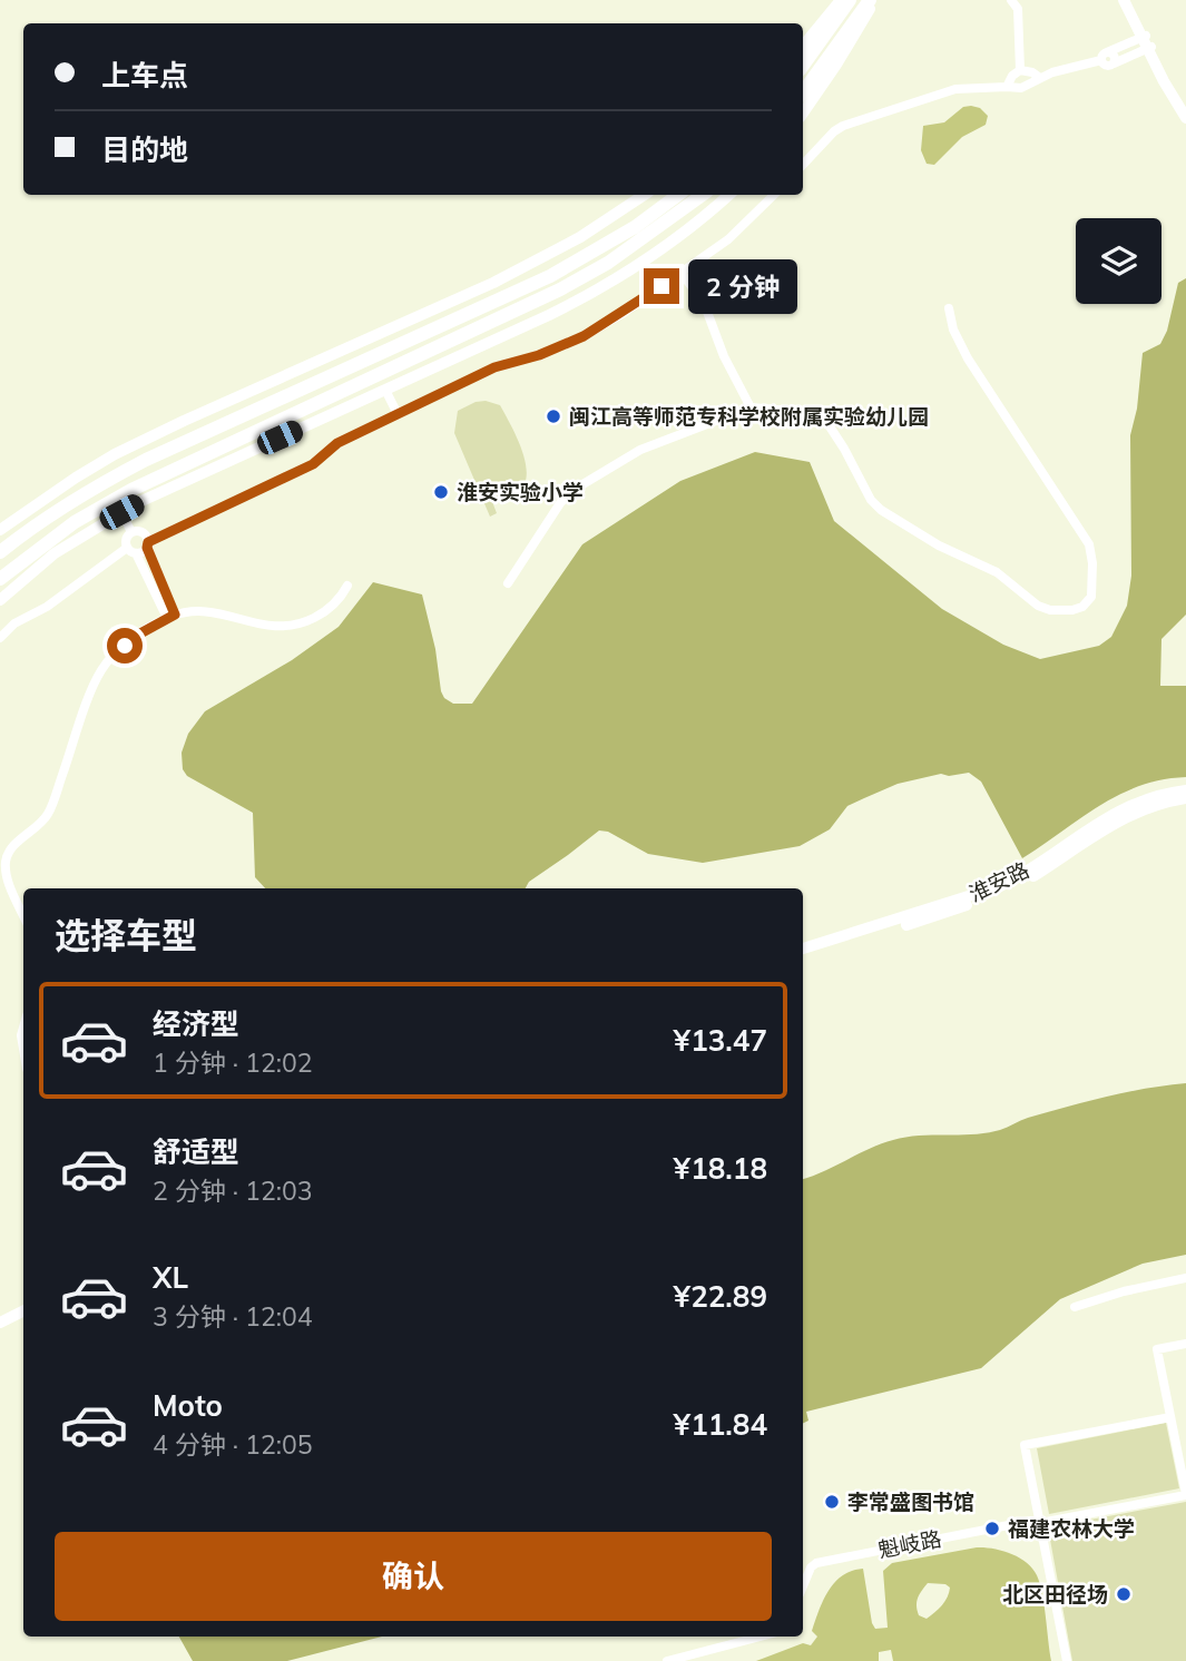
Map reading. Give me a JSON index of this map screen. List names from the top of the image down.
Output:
{
  "streets": {
    "main road": ["淮安路"],
    "street": ["魁岐路"]
  },
  "places": [
    "闽江高等师范专科学校附属实验幼儿园",
    "淮安实验小学",
    "李常盛图书馆",
    "福建农林大学",
    "北区田径场"
  ],
  "page": {
    "banner": ["上车点", "目的地"],
    "bubble": "2 分钟",
    "heading": "选择车型",
    "list": [
      {
        "name": "经济型",
        "note": "1 分钟 · 12:02",
        "value": "¥13.47"
      },
      {
        "name": "舒适型",
        "note": "2 分钟 · 12:03",
        "value": "¥18.18"
      },
      {
        "name": "XL",
        "note": "3 分钟 · 12:04",
        "value": "¥22.89"
      },
      {
        "name": "Moto",
        "note": "4 分钟 · 12:05",
        "value": "¥11.84"
      }
    ],
    "buttons": "确认"
  }
}
